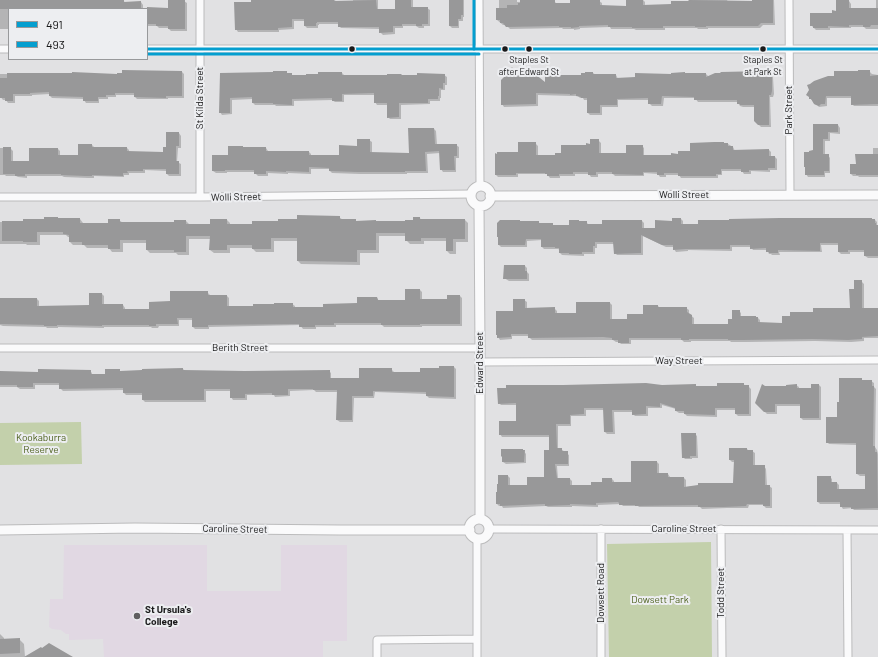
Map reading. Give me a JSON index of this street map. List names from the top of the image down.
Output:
{
  "streets": {
    "street": [
      "St Kilda Street",
      "Park Street",
      "Wolli Street",
      "Berith Street",
      "Way Street",
      "Edward Street",
      "Caroline Street",
      "Dowsett Road",
      "Todd Street"
    ]
  },
  "crossings": [
    ["St Kilda Street", "Wolli Street"],
    ["Park Street", "Wolli Street"],
    ["Wolli Street", "Edward Street"],
    ["Berith Street", "Edward Street"],
    ["Way Street", "Edward Street"],
    ["Edward Street", "Caroline Street"],
    ["Caroline Street", "Dowsett Road"],
    ["Caroline Street", "Todd Street"]
  ],
  "parks": ["Kookaburra Reserve", "Dowsett Park"],
  "places": ["Staples St after Edward St", "Staples St at Park St", "St Ursula's College"],
  "lines": ["transit line 493", "transit line 491"],
  "legend": ["491", "493"]
}
